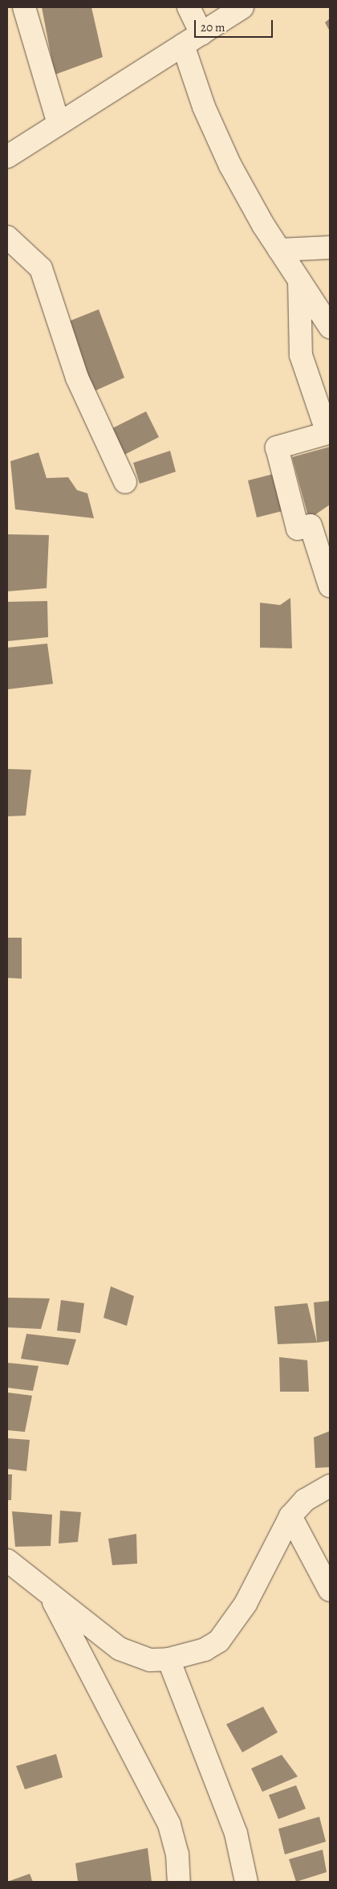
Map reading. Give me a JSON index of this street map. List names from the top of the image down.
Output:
{
  "scale_bar": "20 m"
}
